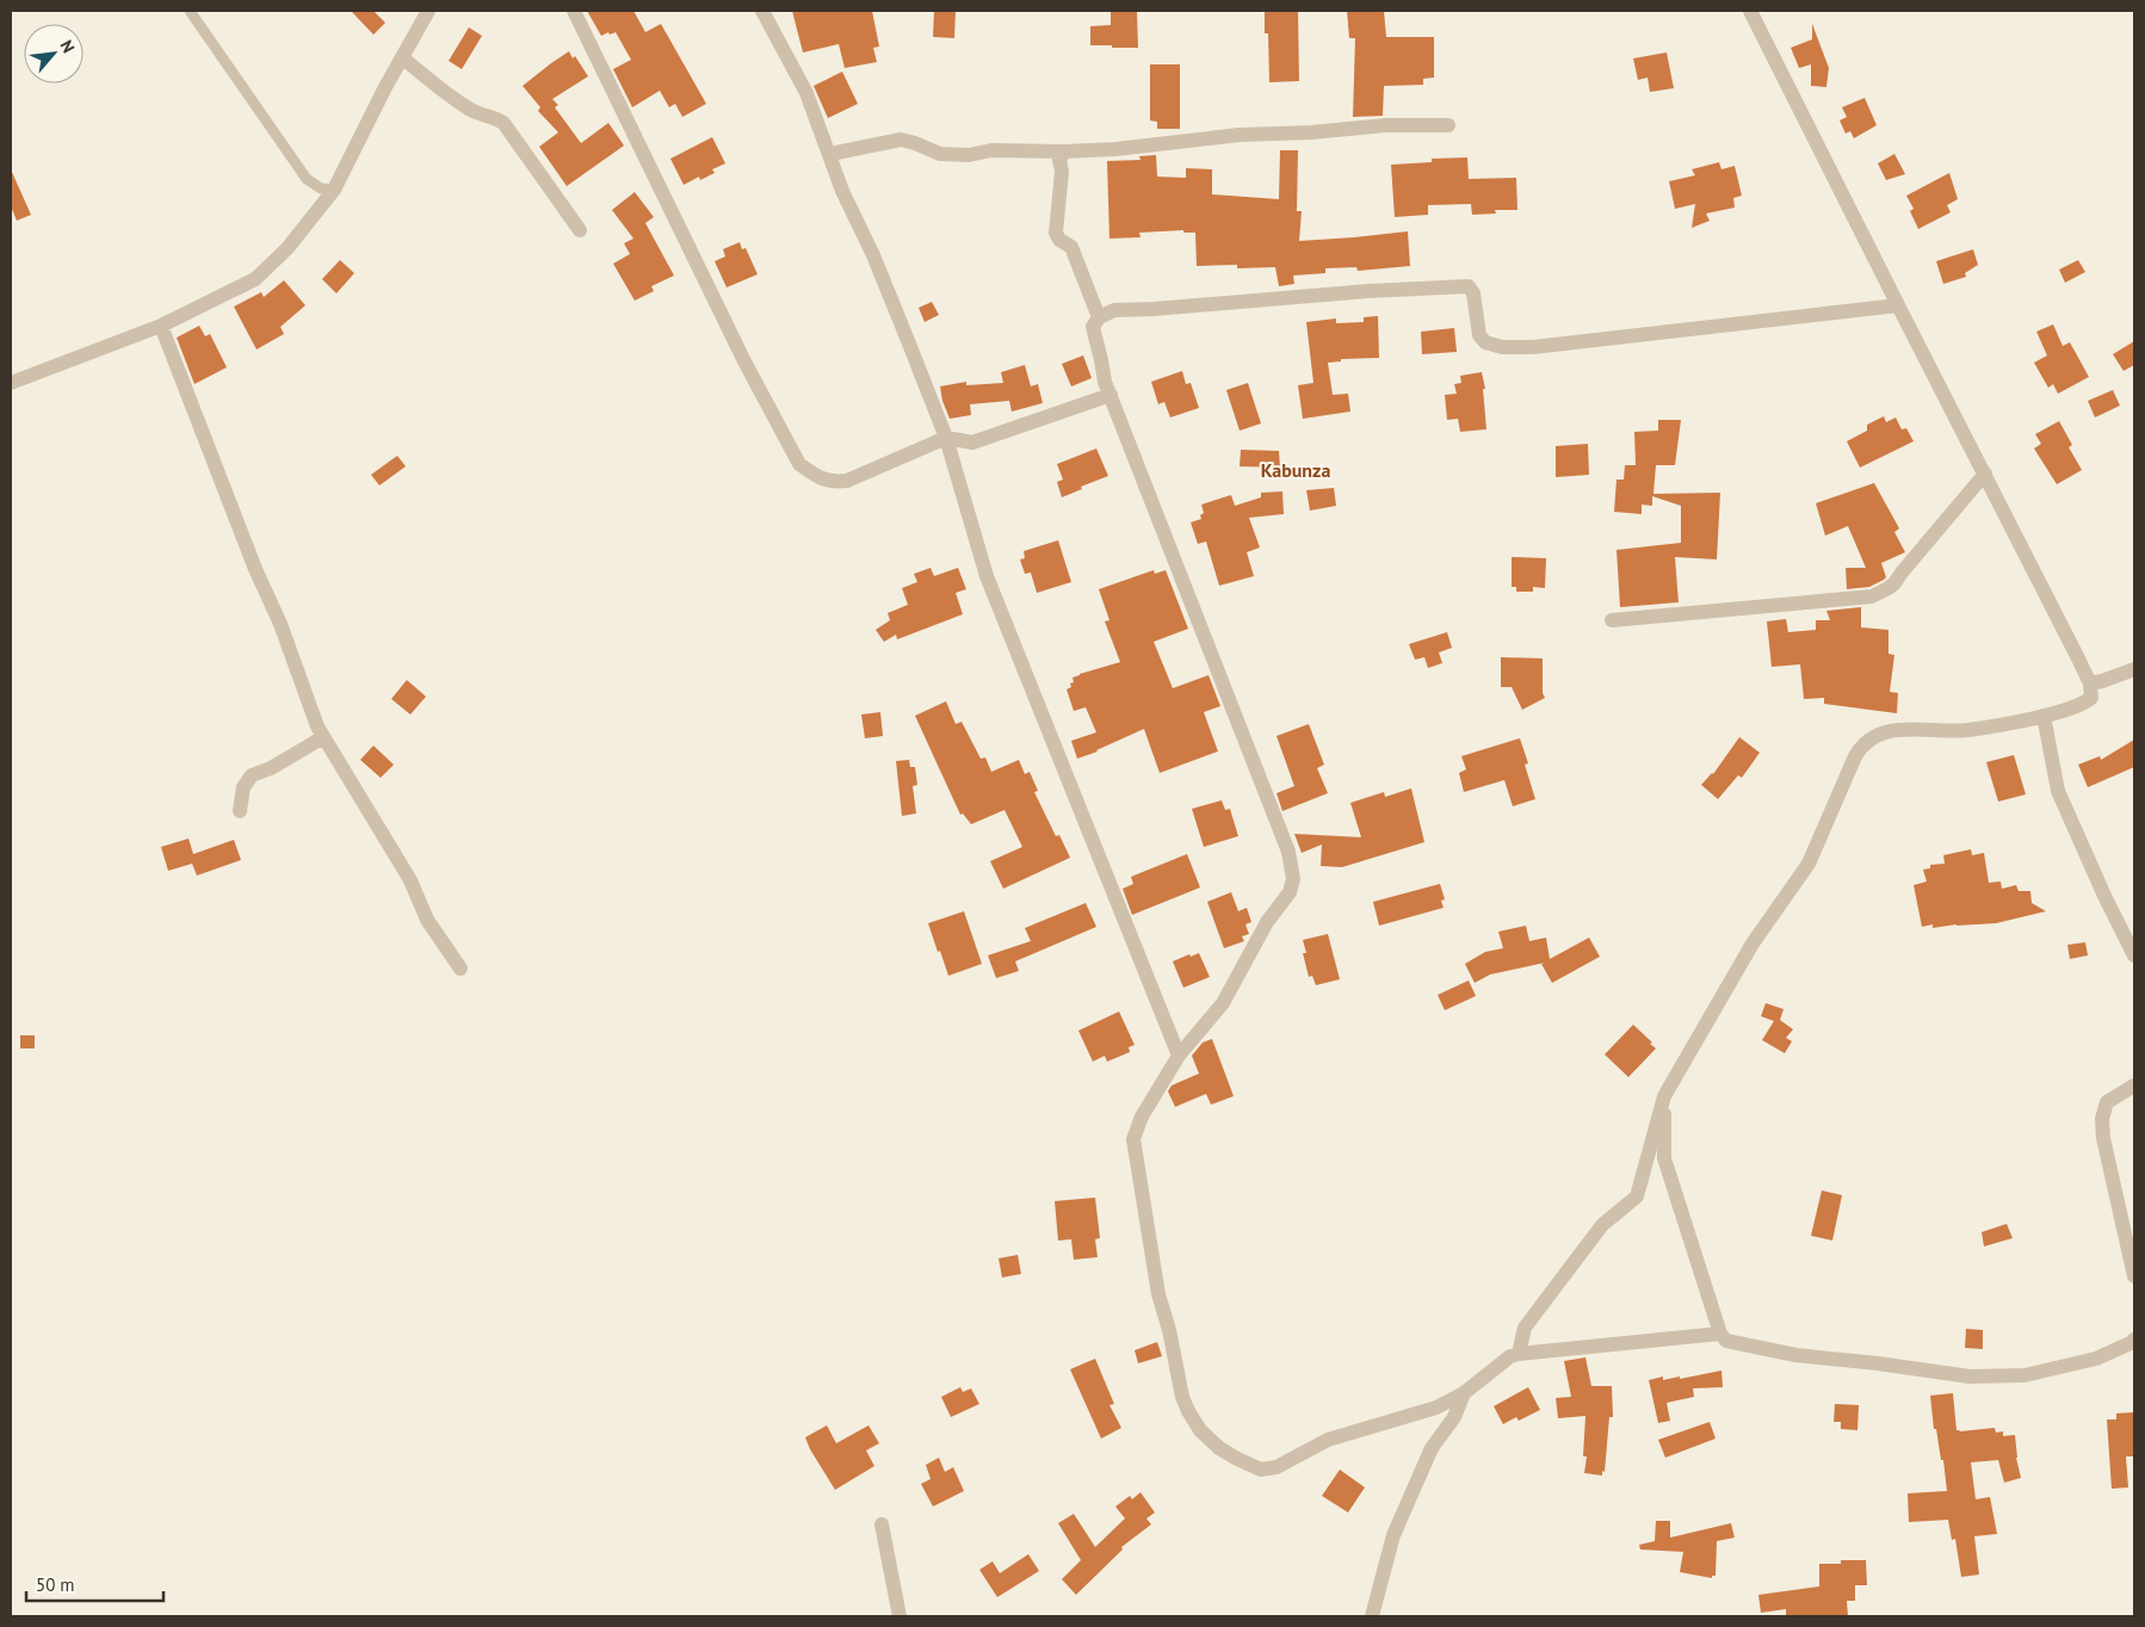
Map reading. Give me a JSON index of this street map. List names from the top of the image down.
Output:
{
  "districts": ["Kabunza"],
  "scale_bar": "50 m",
  "north": "top right"
}
